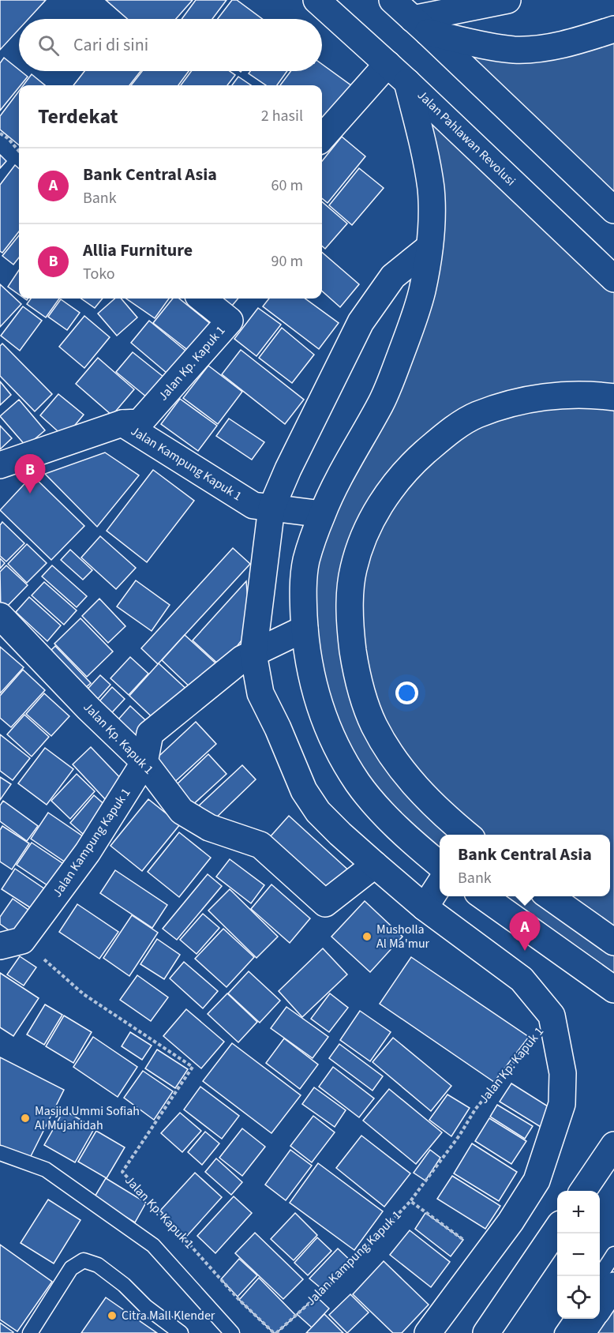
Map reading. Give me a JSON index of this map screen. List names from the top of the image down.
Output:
{
  "streets": {
    "street": ["Jalan Pahlawan Revolusi", "Jalan Kp. Kapuk 1", "Jalan Kampung Kapuk 1"]
  },
  "crossings": [
    ["Jalan Kp. Kapuk 1", "Jalan Kampung Kapuk 1"]
  ],
  "places": ["Musholla Al Ma'mur", "Masjid Ummi Sofiah Al Mujahidah", "Citra Mall Klender"],
  "page": {
    "search": "Cari di sini",
    "heading": ["Terdekat", "2 hasil"],
    "list": [
      {
        "mark": "A",
        "name": "Bank Central Asia",
        "note": "Bank",
        "value": "60 m"
      },
      {
        "mark": "B",
        "name": "Allia Furniture",
        "note": "Toko",
        "value": "90 m"
      }
    ],
    "pins": ["B", "A"],
    "popup": ["Bank Central Asia", "Bank"],
    "map_buttons": ["+", "−"]
  }
}
